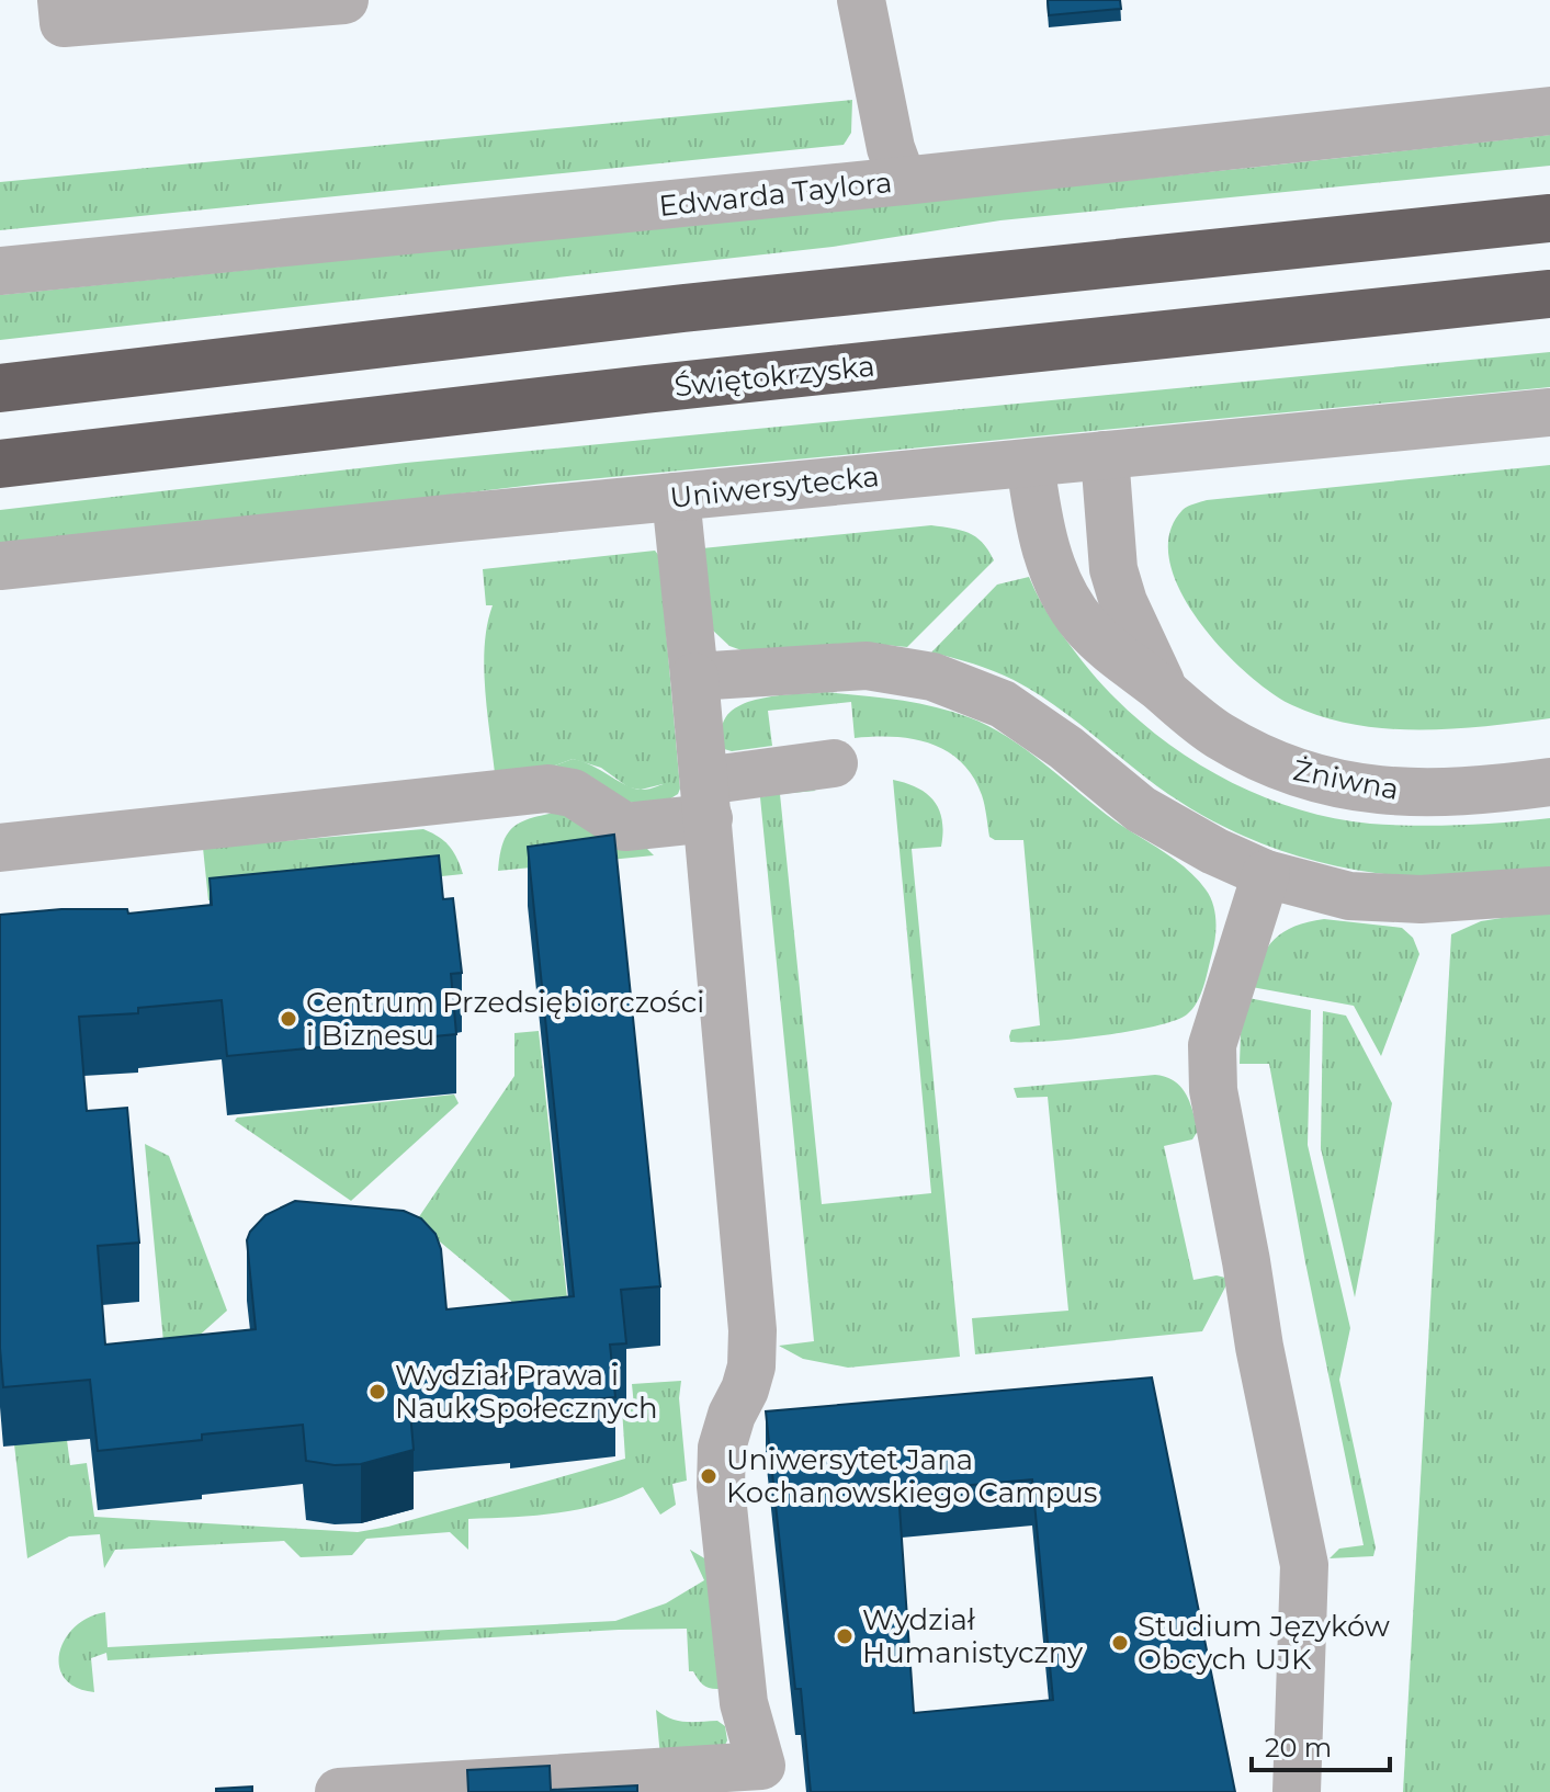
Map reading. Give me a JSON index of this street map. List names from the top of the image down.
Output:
{
  "streets": {
    "highway": ["Świętokrzyska"],
    "street": ["Edwarda Taylora", "Uniwersytecka", "Żniwna"]
  },
  "crossings": [
    ["Uniwersytecka", "Żniwna"]
  ],
  "places": [
    "Centrum Przedsiębiorczości i Biznesu",
    "Wydział Prawa i Nauk Społecznych",
    "Uniwersytet Jana Kochanowskiego Campus",
    "Wydział Humanistyczny",
    "Studium Języków Obcych UJK"
  ],
  "scale_bar": "20 m"
}
